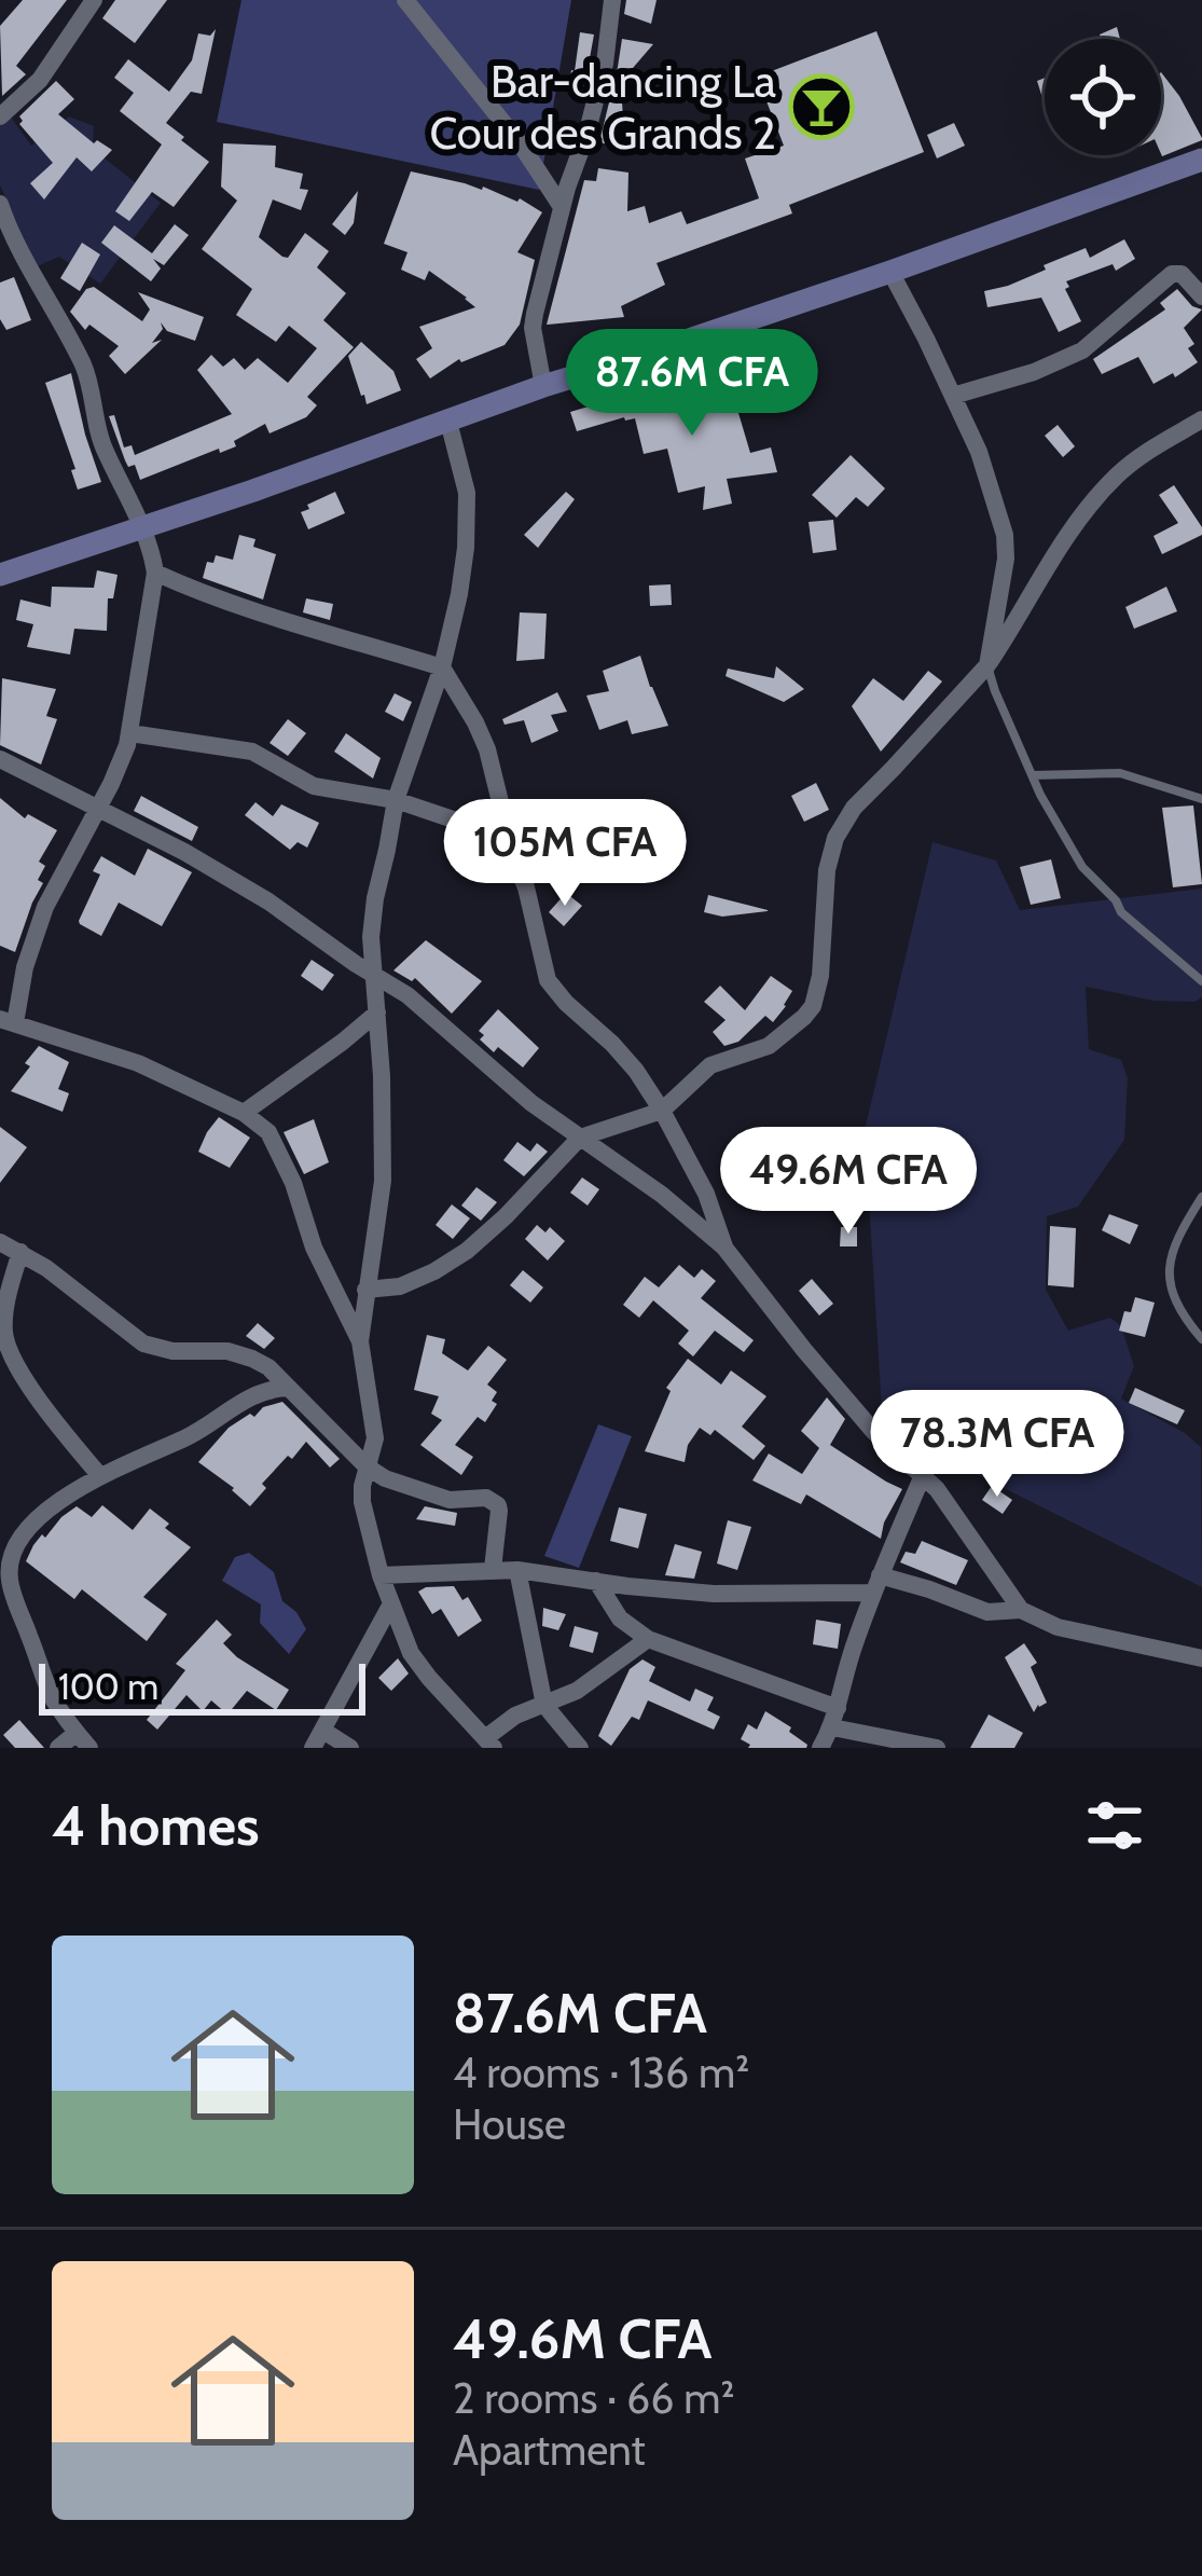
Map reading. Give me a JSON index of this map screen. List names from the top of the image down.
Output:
{
  "places": {
    "bar": ["Bar-dancing La Cour des Grands 2"]
  },
  "scale_bar": "100 m",
  "page": {
    "price": [
      "87.6M CFA",
      "105M CFA",
      "49.6M CFA",
      "78.3M CFA"
    ],
    "scale": "100 m",
    "heading": "4 homes",
    "list": [
      {
        "name": "87.6M CFA",
        "note": "4 rooms · 136 m² · House"
      },
      {
        "name": "49.6M CFA",
        "note": "2 rooms · 66 m² · Apartment"
      }
    ]
  }
}
